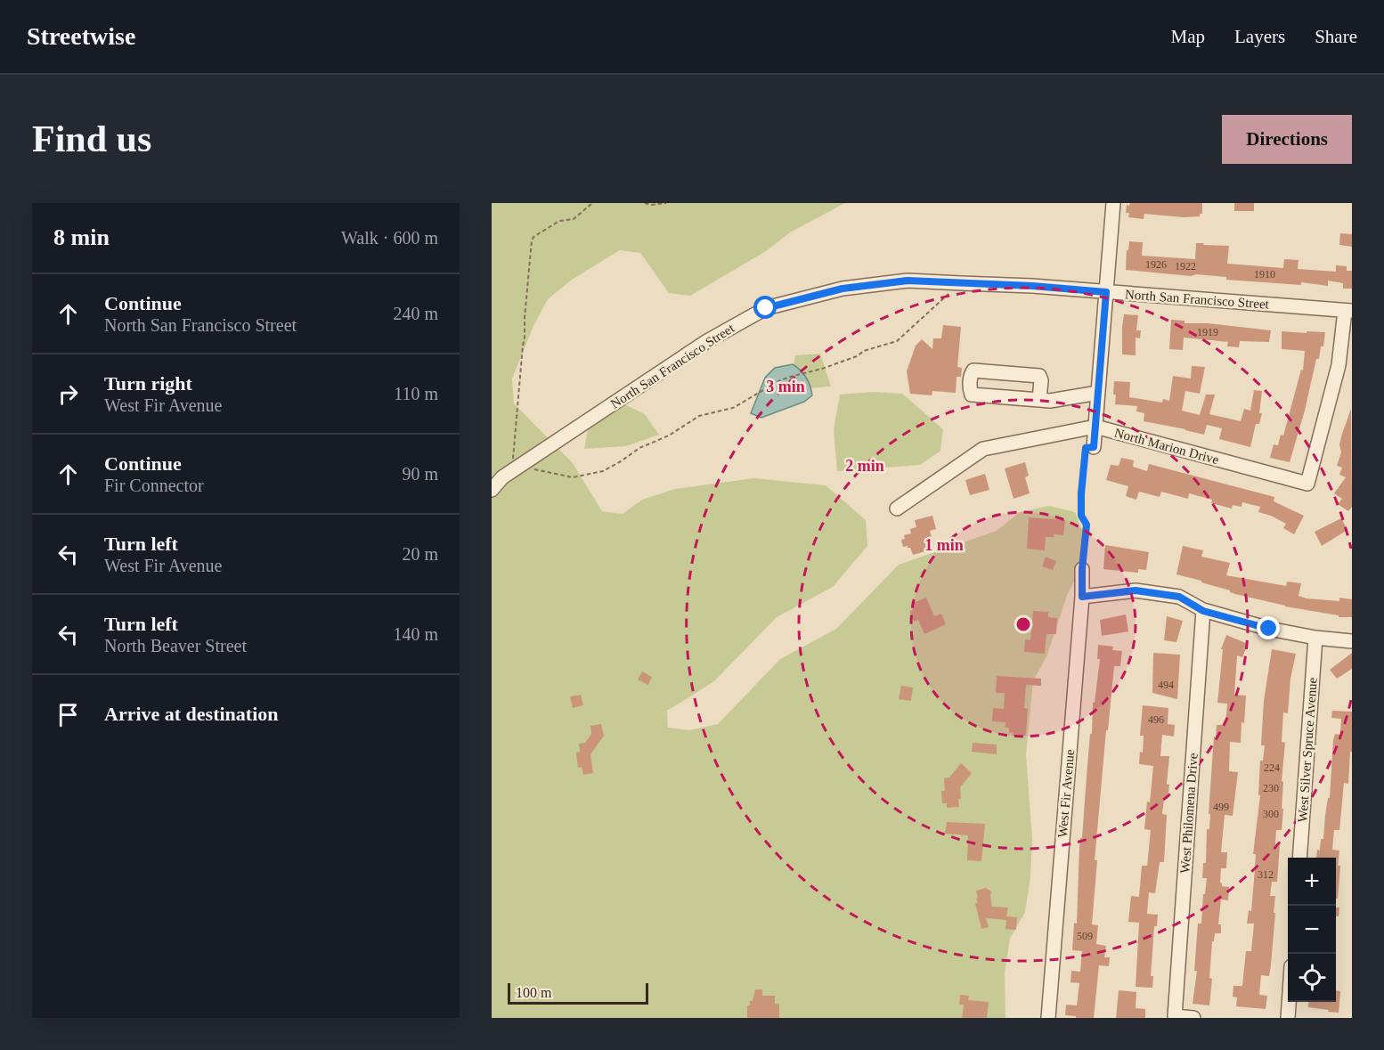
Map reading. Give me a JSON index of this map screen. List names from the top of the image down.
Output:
{
  "streets": {
    "street": [
      "North San Francisco Street",
      "North Marion Drive",
      "West Silver Spruce Avenue",
      "West Fir Avenue",
      "West Philomena Drive"
    ]
  },
  "crossings": [
    ["North San Francisco Street", "North Marion Drive"]
  ],
  "house_numbers": [
    "1926",
    "1922",
    "1910",
    "1919",
    "494",
    "496",
    "224",
    "230",
    "499",
    "300",
    "312",
    "509"
  ],
  "scale_bar": "100 m",
  "page": {
    "header": "Streetwise",
    "nav": ["Map", "Layers", "Share"],
    "buttons": "Directions",
    "title": "Find us",
    "heading": ["8 min", "Walk · 600 m"],
    "list": [
      ["Continue", "North San Francisco Street", "240 m"],
      ["Turn right", "West Fir Avenue", "110 m"],
      ["Continue", "Fir Connector", "90 m"],
      ["Turn left", "West Fir Avenue", "20 m"],
      ["Turn left", "North Beaver Street", "140 m"],
      "Arrive at destination"
    ],
    "map_buttons": ["+", "−"],
    "scale": "100 m"
  },
  "rings": ["3 min", "2 min", "1 min"]
}
